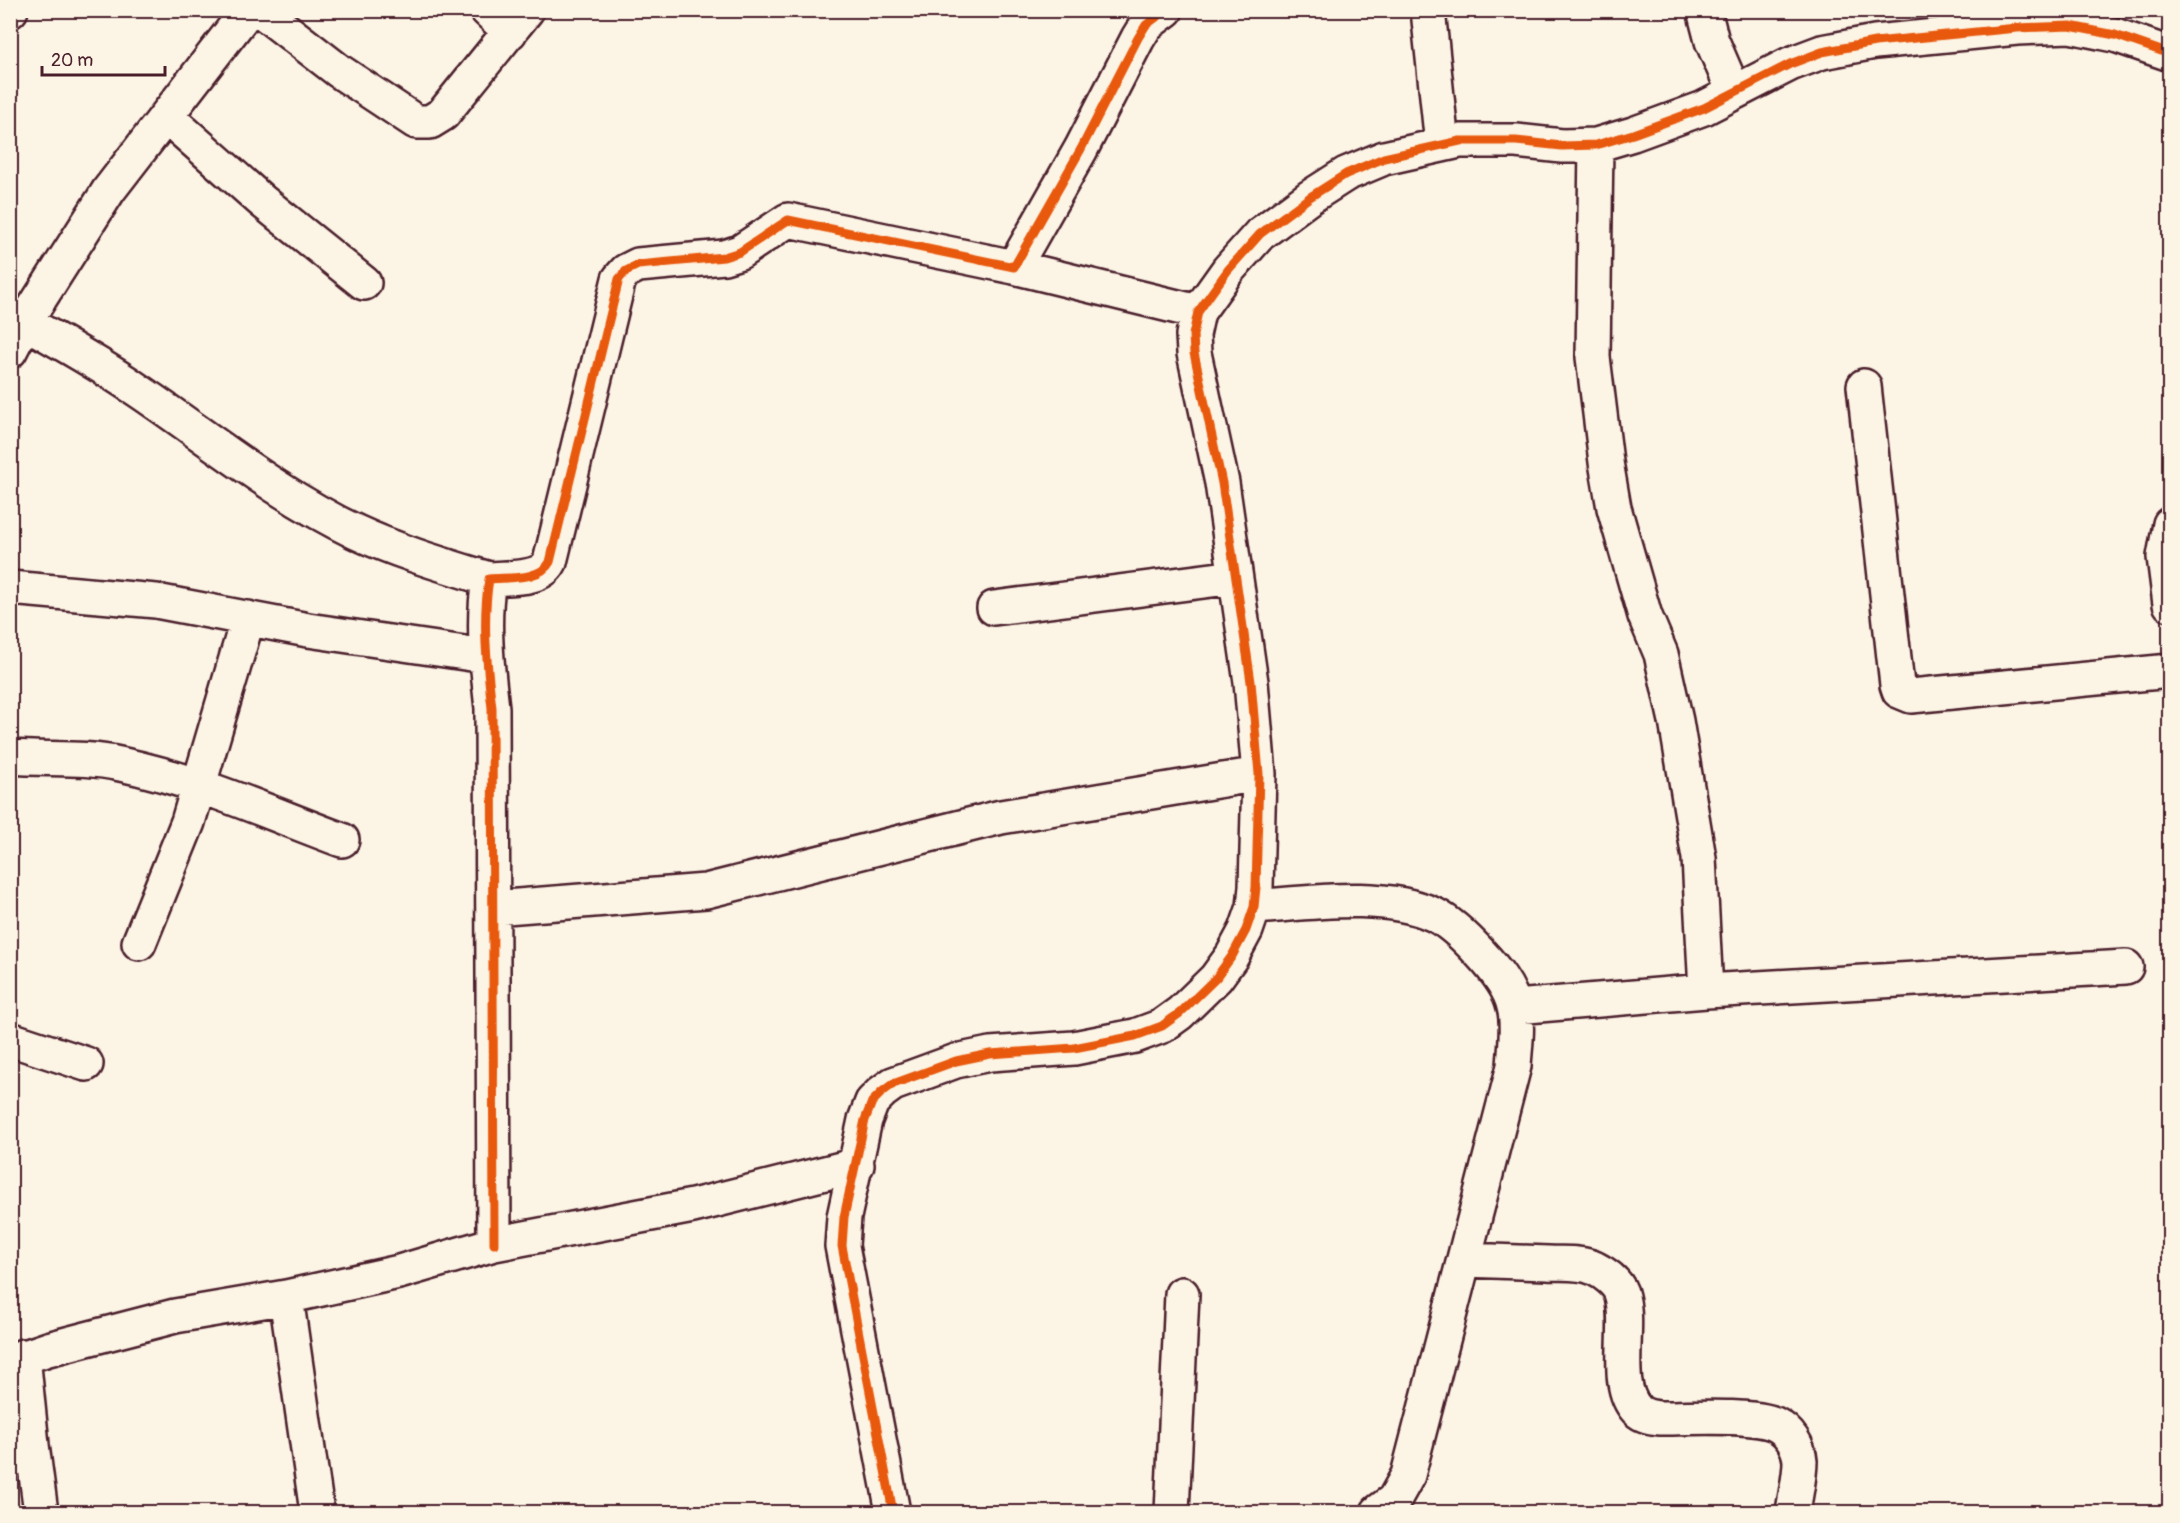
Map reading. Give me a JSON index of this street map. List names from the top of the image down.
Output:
{
  "scale_bar": "20 m"
}
